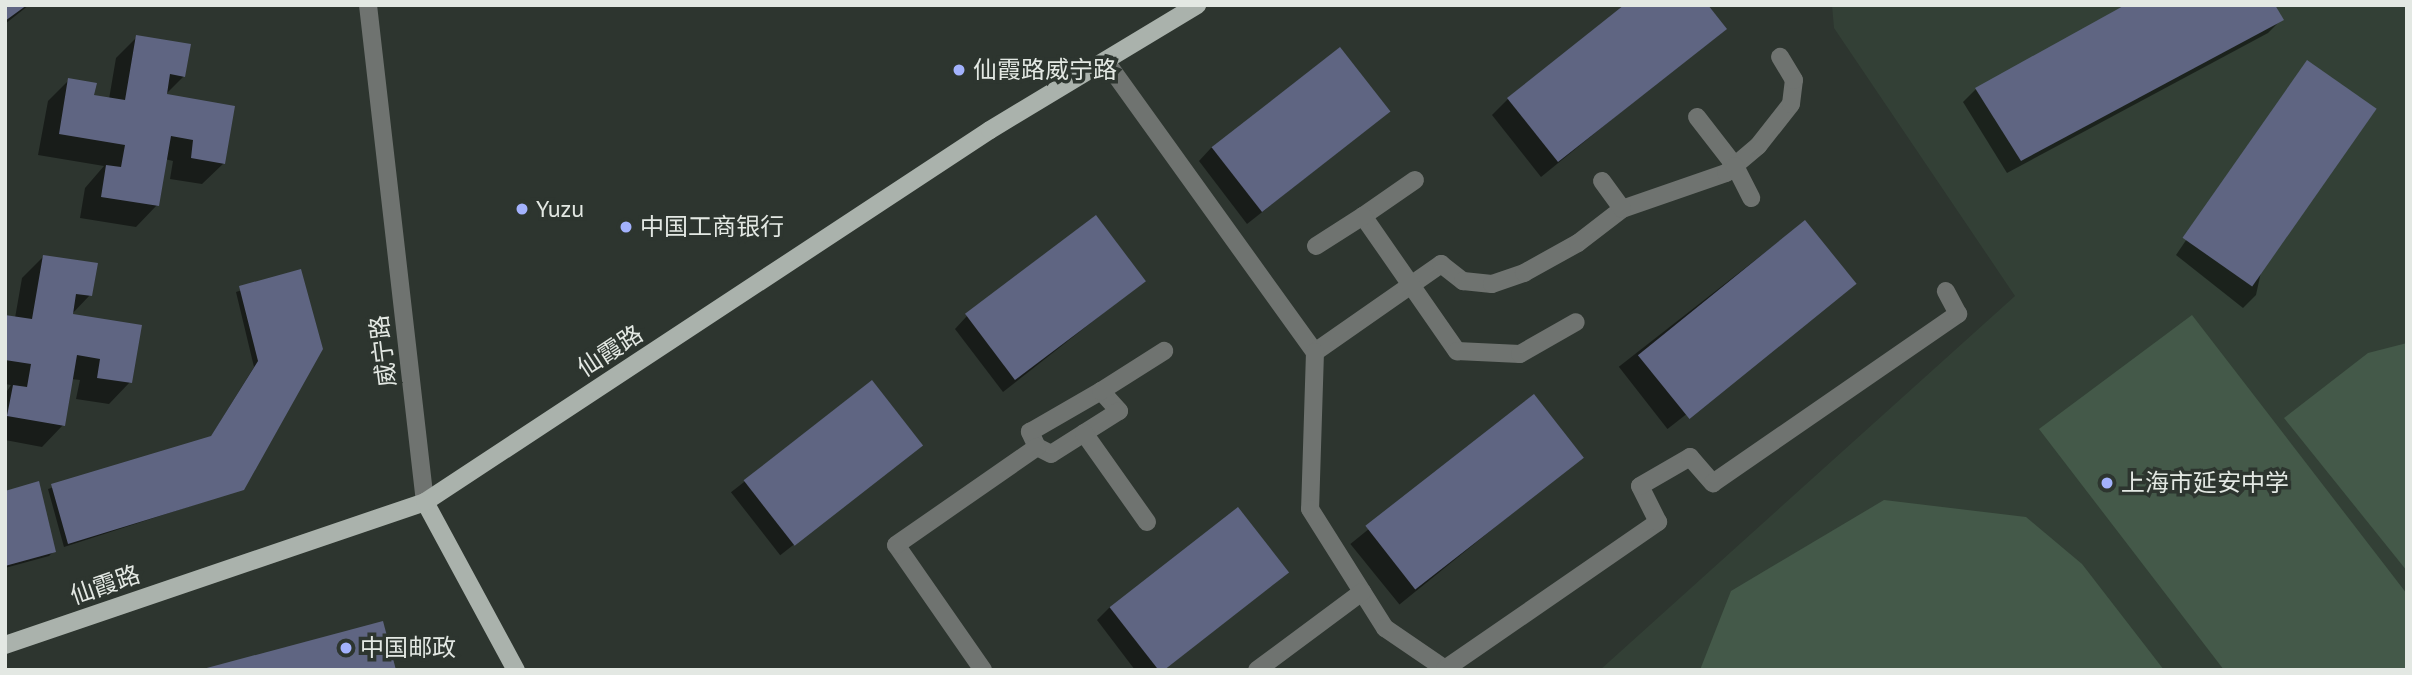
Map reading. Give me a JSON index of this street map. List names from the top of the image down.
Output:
{
  "streets": {
    "main road": ["威宁路", "仙霞路"]
  },
  "crossings": [
    ["威宁路", "仙霞路"]
  ],
  "places": [
    "仙霞路威宁路",
    "Yuzu",
    "中国工商银行",
    "上海市延安中学",
    "中国邮政"
  ]
}
